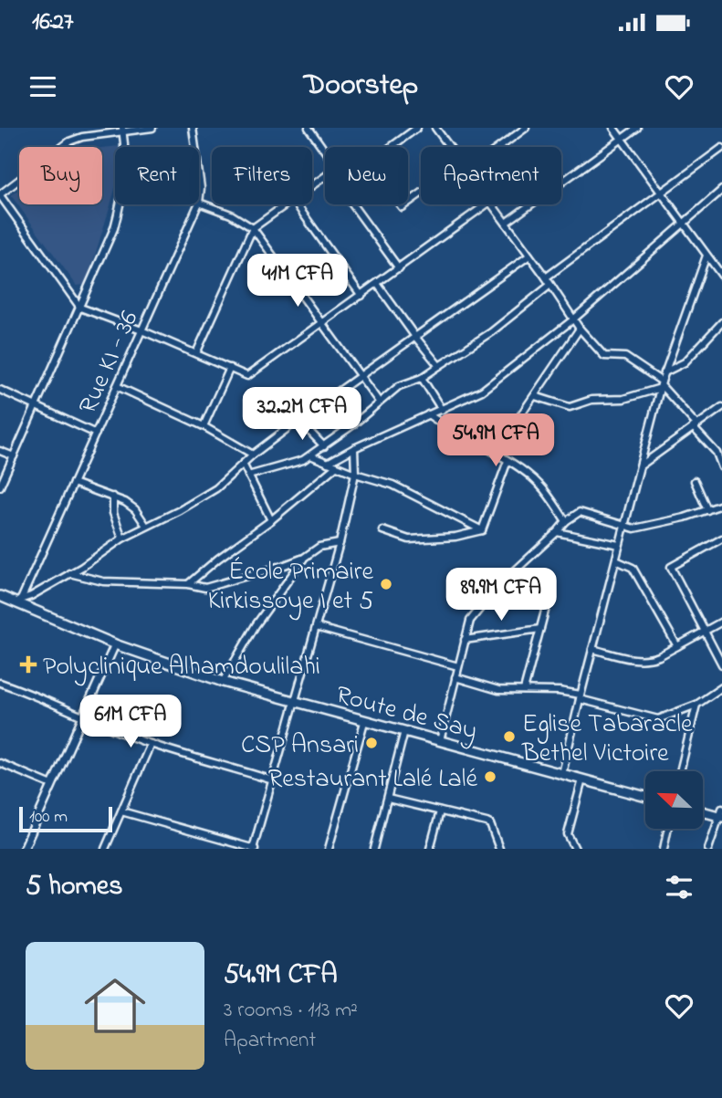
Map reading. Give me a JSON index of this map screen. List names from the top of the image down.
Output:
{
  "streets": {
    "main road": ["Route de Say"],
    "street": ["Rue KI - 36"]
  },
  "crossings": [
    ["Rue KI - 36", "Route de Say"]
  ],
  "places": {
    "other": [
      "École Primaire Kirkissoye I et 5",
      "Eglise Tabaracle Bethel Victoire",
      "CSP Ansari",
      "Restaurant Lalé Lalé"
    ],
    "health": ["Polyclinique Alhamdoulilahi"]
  },
  "scale_bar": "100 m",
  "north": "top left",
  "page": {
    "status": "16:27",
    "header": "Doorstep",
    "chip": [
      "Buy",
      "Rent",
      "Filters",
      "New",
      "Apartment"
    ],
    "price": [
      "41M CFA",
      "32.2M CFA",
      "54.9M CFA",
      "89.9M CFA",
      "61M CFA"
    ],
    "scale": "100 m",
    "heading": "5 homes",
    "list": [
      {
        "name": "54.9M CFA",
        "note": "3 rooms · 113 m² · Apartment"
      }
    ]
  }
}
